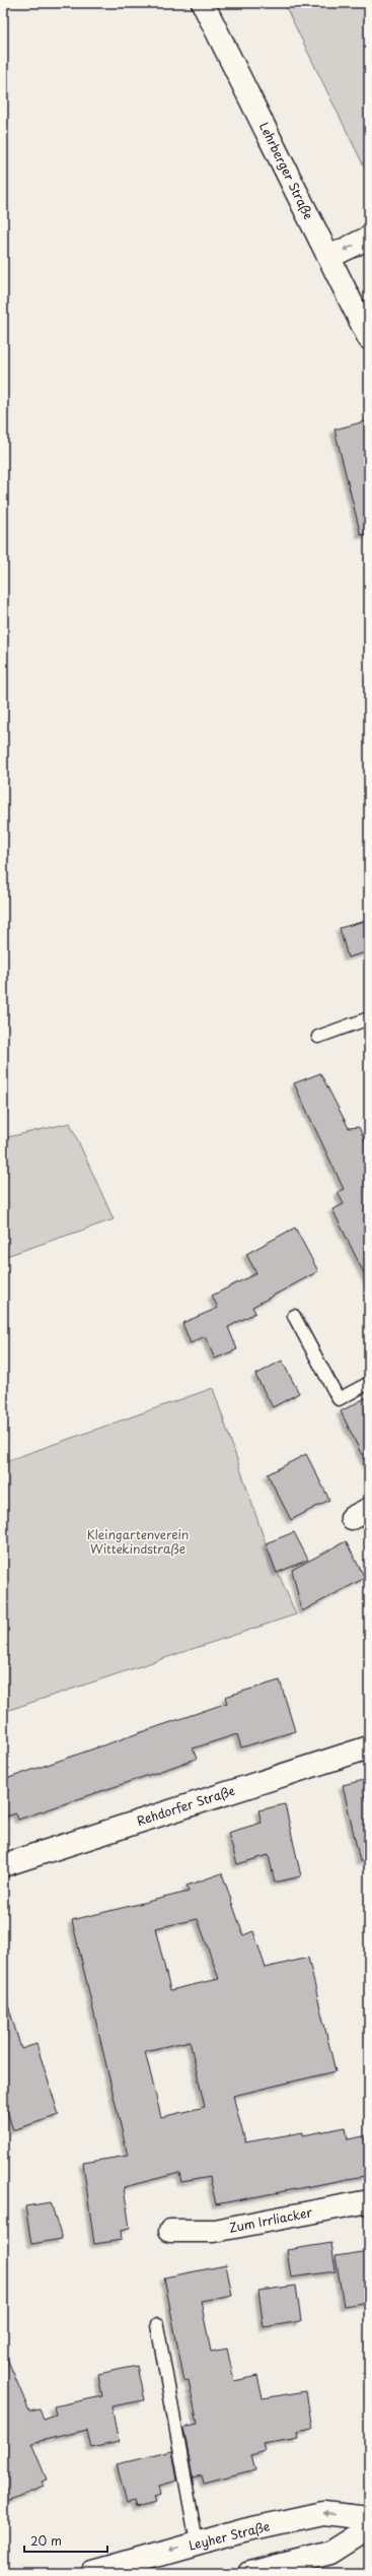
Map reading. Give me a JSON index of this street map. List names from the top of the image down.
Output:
{
  "streets": {
    "street": [
      "Lehrberger Straße",
      "Rehdorfer Straße",
      "Zum Irrliacker",
      "Leyher Straße"
    ]
  },
  "parks": ["Kleingartenverein Wittekindstraße"],
  "scale_bar": "20 m"
}
